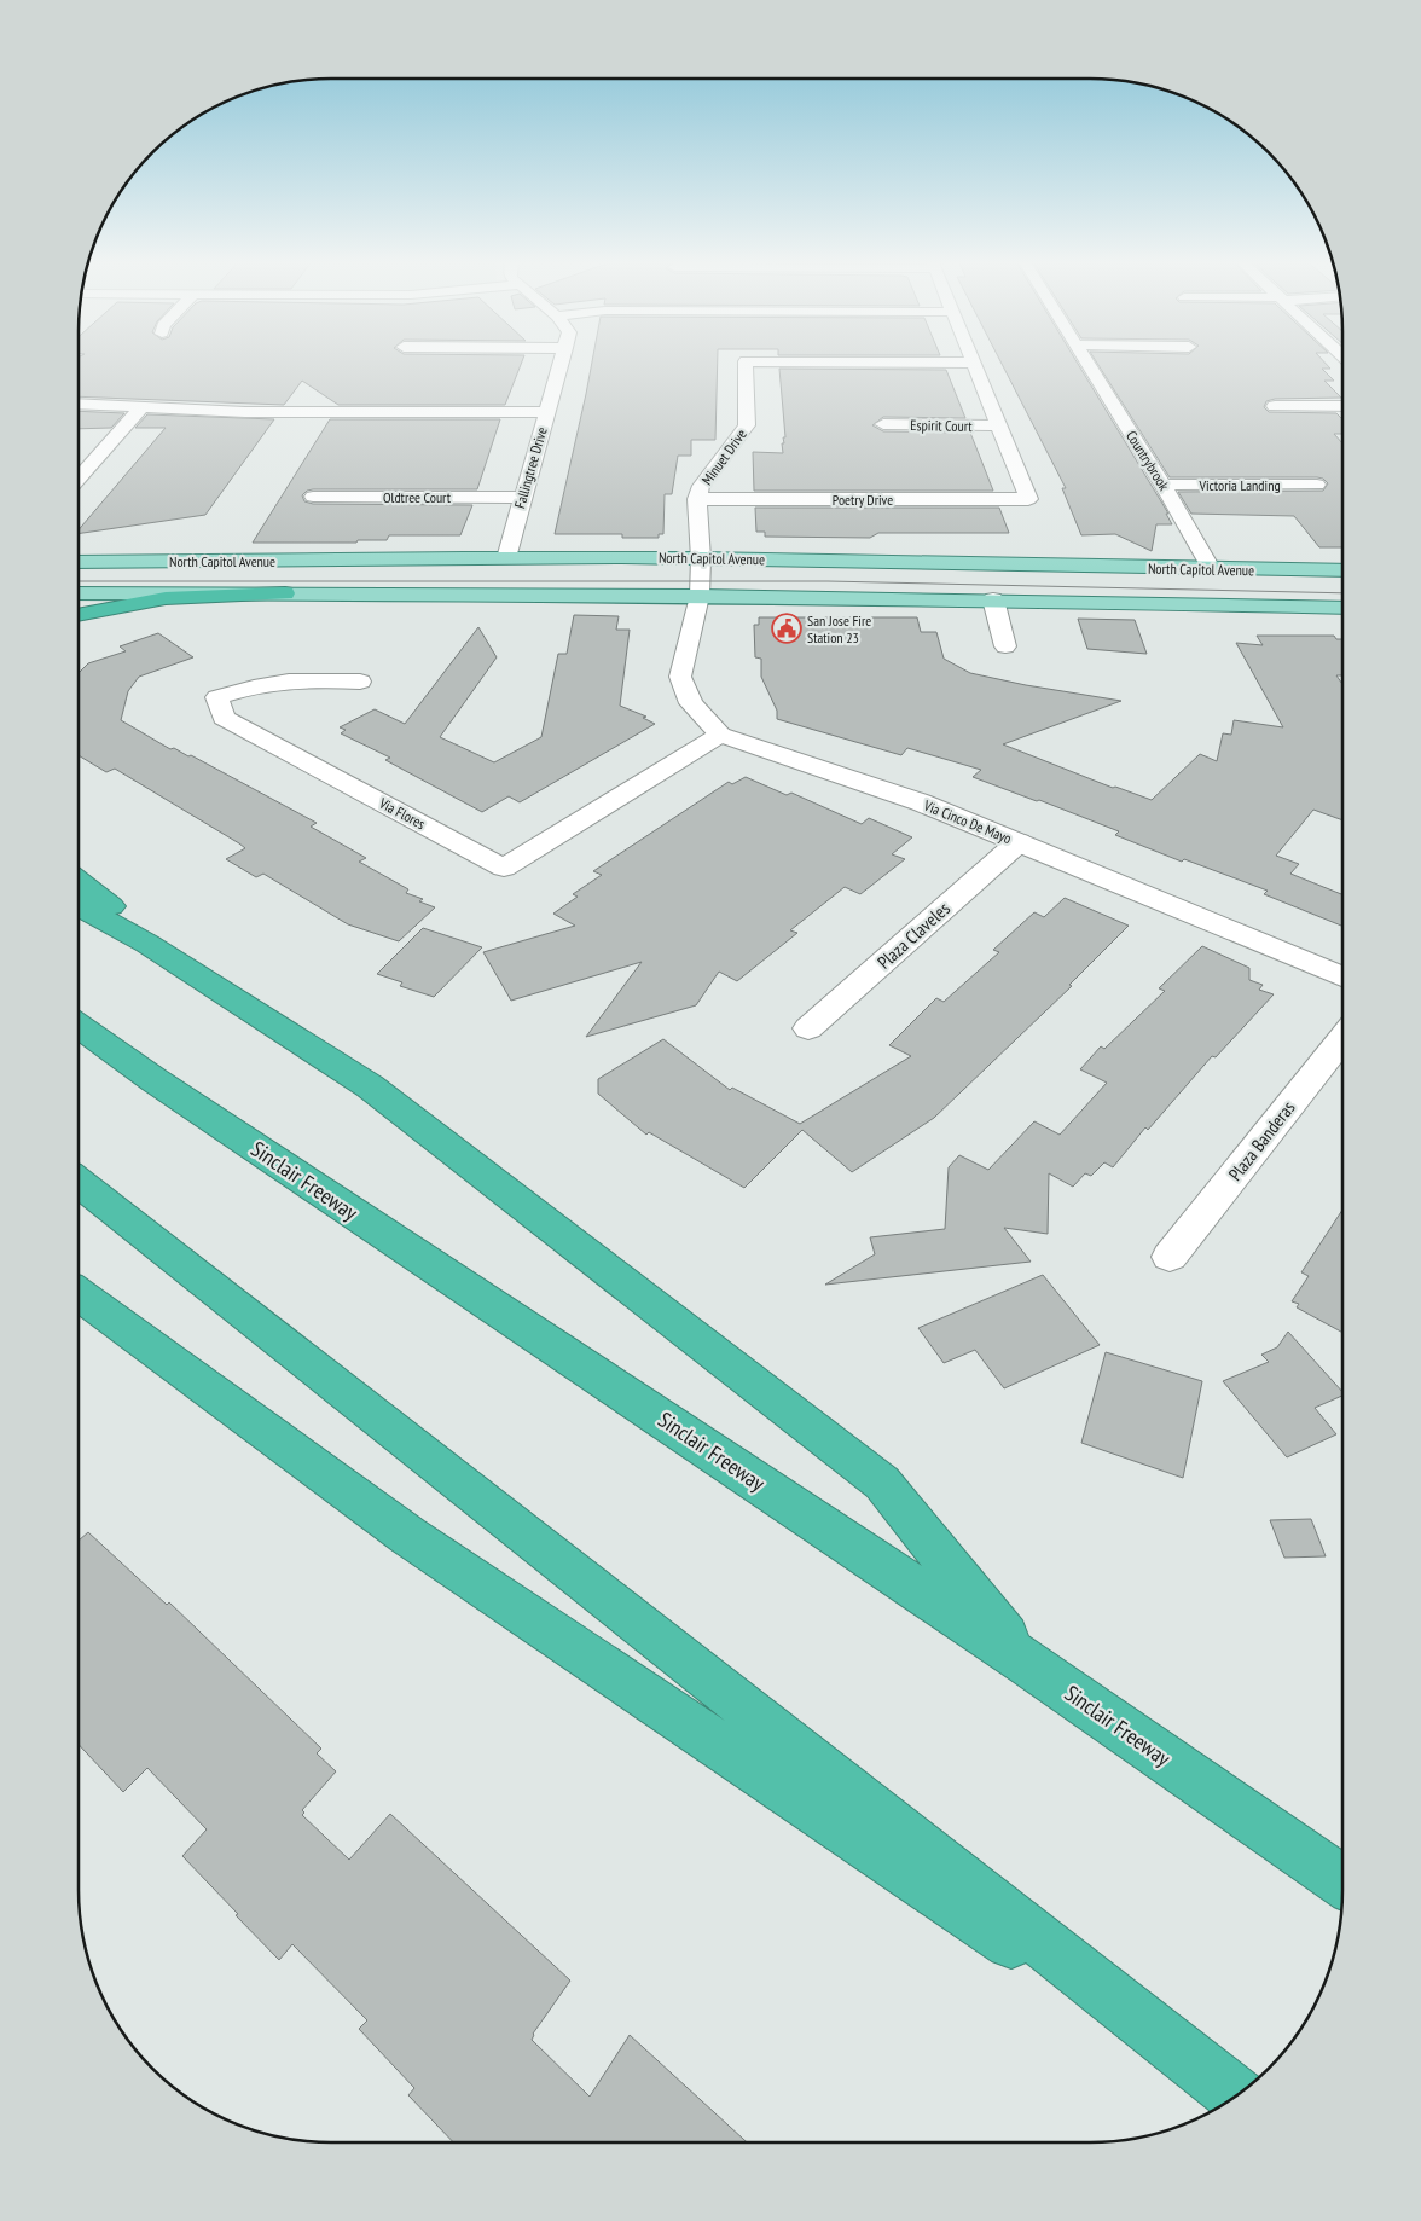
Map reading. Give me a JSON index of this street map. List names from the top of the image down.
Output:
{
  "streets": {
    "highway": ["Sinclair Freeway"],
    "main road": ["North Capitol Avenue"],
    "street": [
      "Espirit Court",
      "Minuet Drive",
      "Countrybrook",
      "Fallingtree Drive",
      "Victoria Landing",
      "Oldtree Court",
      "Poetry Drive",
      "Via Flores",
      "Via Cinco De Mayo",
      "Plaza Claveles",
      "Plaza Banderas"
    ]
  },
  "crossings": [
    ["Espirit Court", "Poetry Drive"],
    ["Minuet Drive", "Poetry Drive"],
    ["Minuet Drive", "North Capitol Avenue"],
    ["Minuet Drive", "Via Cinco De Mayo"],
    ["Countrybrook", "Victoria Landing"],
    ["Countrybrook", "North Capitol Avenue"],
    ["Fallingtree Drive", "Oldtree Court"],
    ["Fallingtree Drive", "North Capitol Avenue"],
    ["North Capitol Avenue", "Via Cinco De Mayo"],
    ["Via Flores", "Via Cinco De Mayo"],
    ["Via Cinco De Mayo", "Plaza Claveles"]
  ],
  "places": {
    "public building": ["San Jose Fire Station 23"]
  }
}
